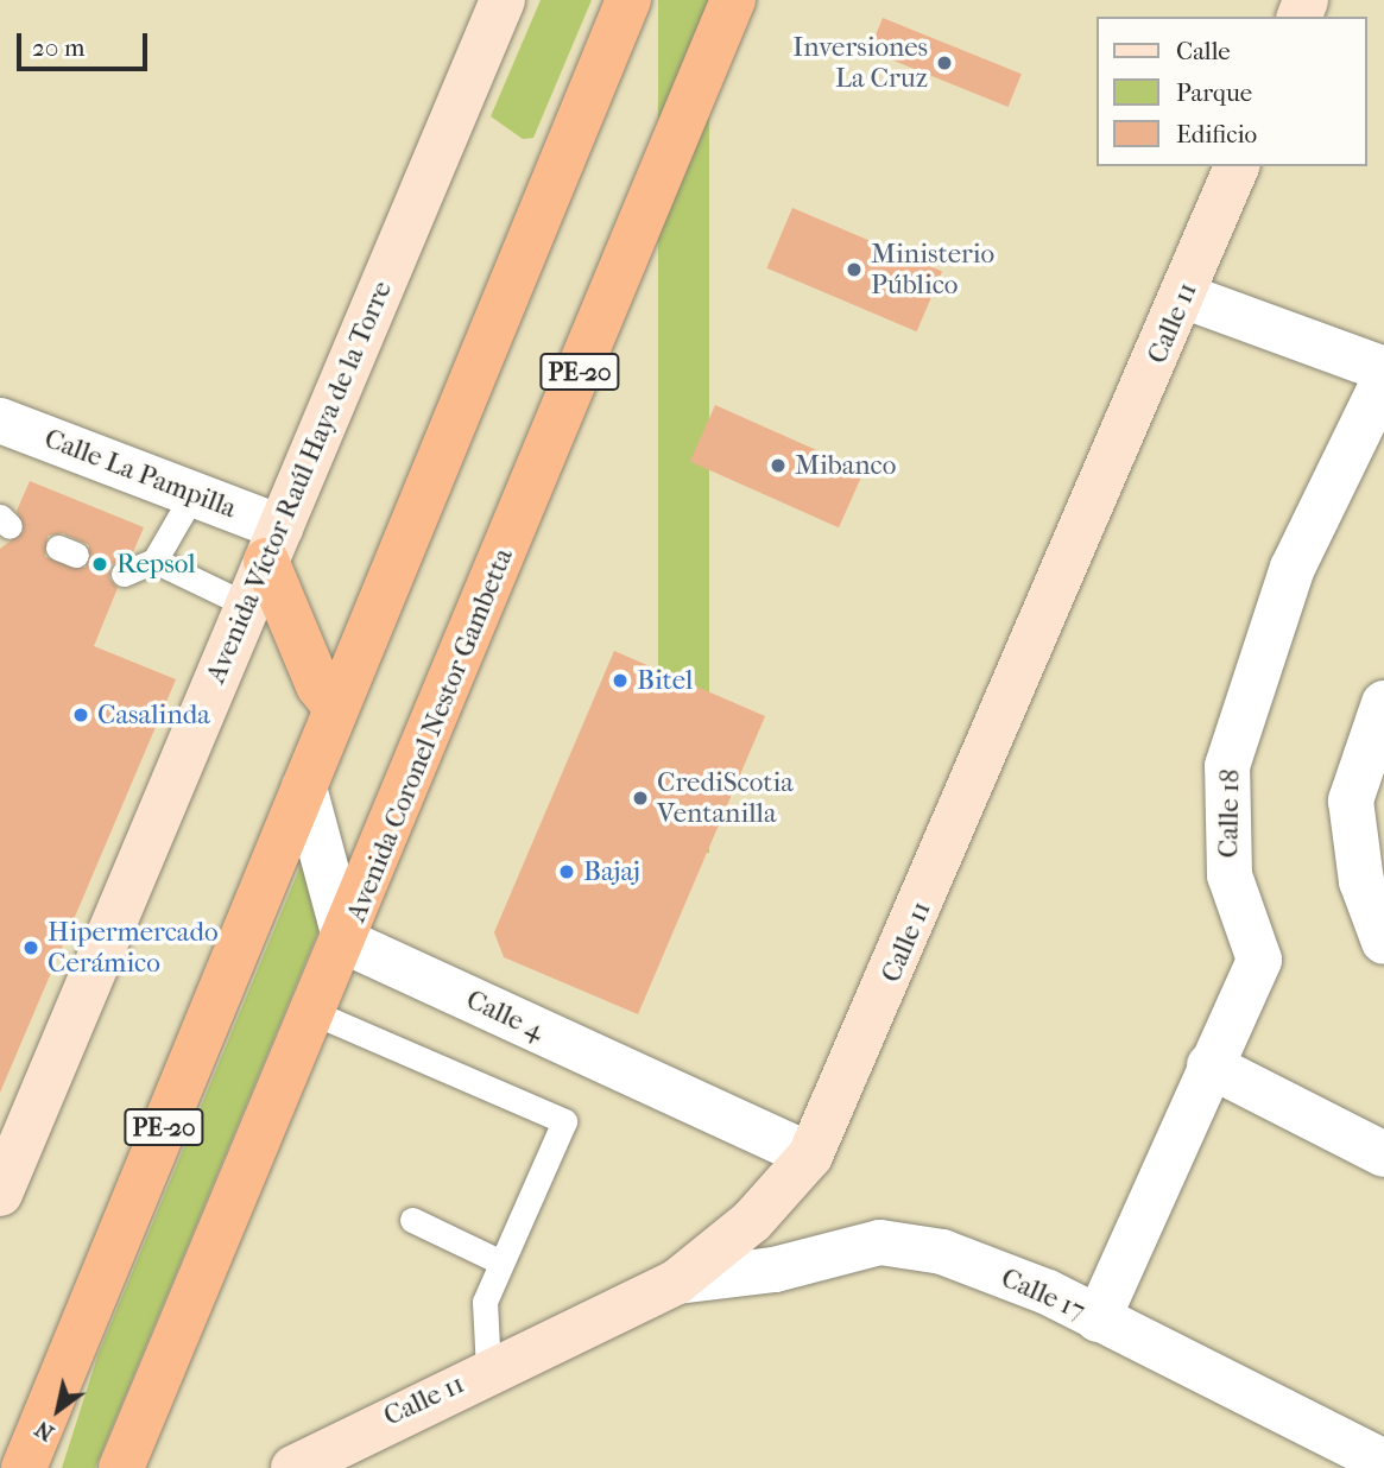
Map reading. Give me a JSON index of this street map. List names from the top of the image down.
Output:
{
  "streets": {
    "highway": ["PE-20", "Avenida Coronel Nestor Gambetta"],
    "street": [
      "Calle 11",
      "Calle La Pampilla",
      "Avenida Víctor Raúl Haya de la Torre",
      "Calle 18",
      "Calle 4",
      "Calle 17"
    ]
  },
  "crossings": [
    ["Calle 11", "Calle 4"],
    ["Calle 11", "Calle 17"],
    ["Calle La Pampilla", "Avenida Víctor Raúl Haya de la Torre"],
    ["Avenida Coronel Nestor Gambetta", "Calle 4"],
    ["Calle 18", "Calle 17"]
  ],
  "places": [
    "Inversiones La Cruz",
    "Ministerio Público",
    "Mibanco",
    "Repsol",
    "Bitel",
    "Casalinda",
    "CrediScotia Ventanilla",
    "Bajaj",
    "Hipermercado Cerámico"
  ],
  "legend": ["Calle", "Parque", "Edificio"],
  "scale_bar": "20 m",
  "north": "bottom left"
}
